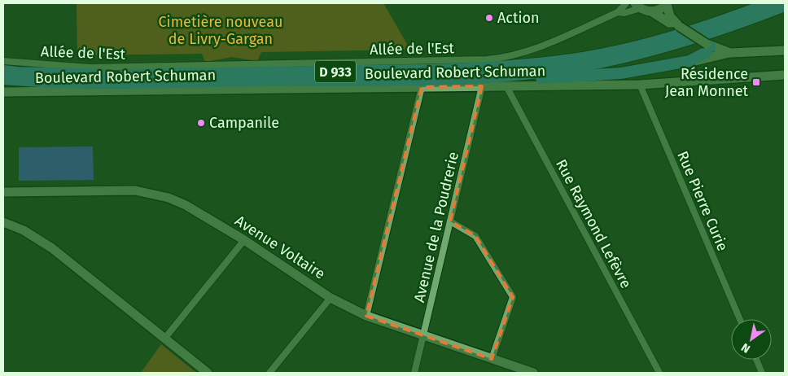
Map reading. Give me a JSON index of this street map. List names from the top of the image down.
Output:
{
  "streets": {
    "highway": ["D 933"],
    "street": [
      "Allée de l'Est",
      "Boulevard Robert Schuman",
      "Rue Pierre Curie",
      "Rue Raymond Lefèvre",
      "Avenue de la Poudrerie",
      "Avenue Voltaire"
    ]
  },
  "crossings": [
    ["Boulevard Robert Schuman", "Rue Pierre Curie"],
    ["Boulevard Robert Schuman", "Rue Raymond Lefèvre"],
    ["Boulevard Robert Schuman", "Avenue de la Poudrerie"],
    ["Avenue de la Poudrerie", "Avenue Voltaire"]
  ],
  "parks": ["Cimetière nouveau de Livry-Gargan"],
  "places": {
    "other": ["Action", "Campanile"],
    "transit": ["Résidence Jean Monnet"]
  },
  "north": "bottom left"
}
